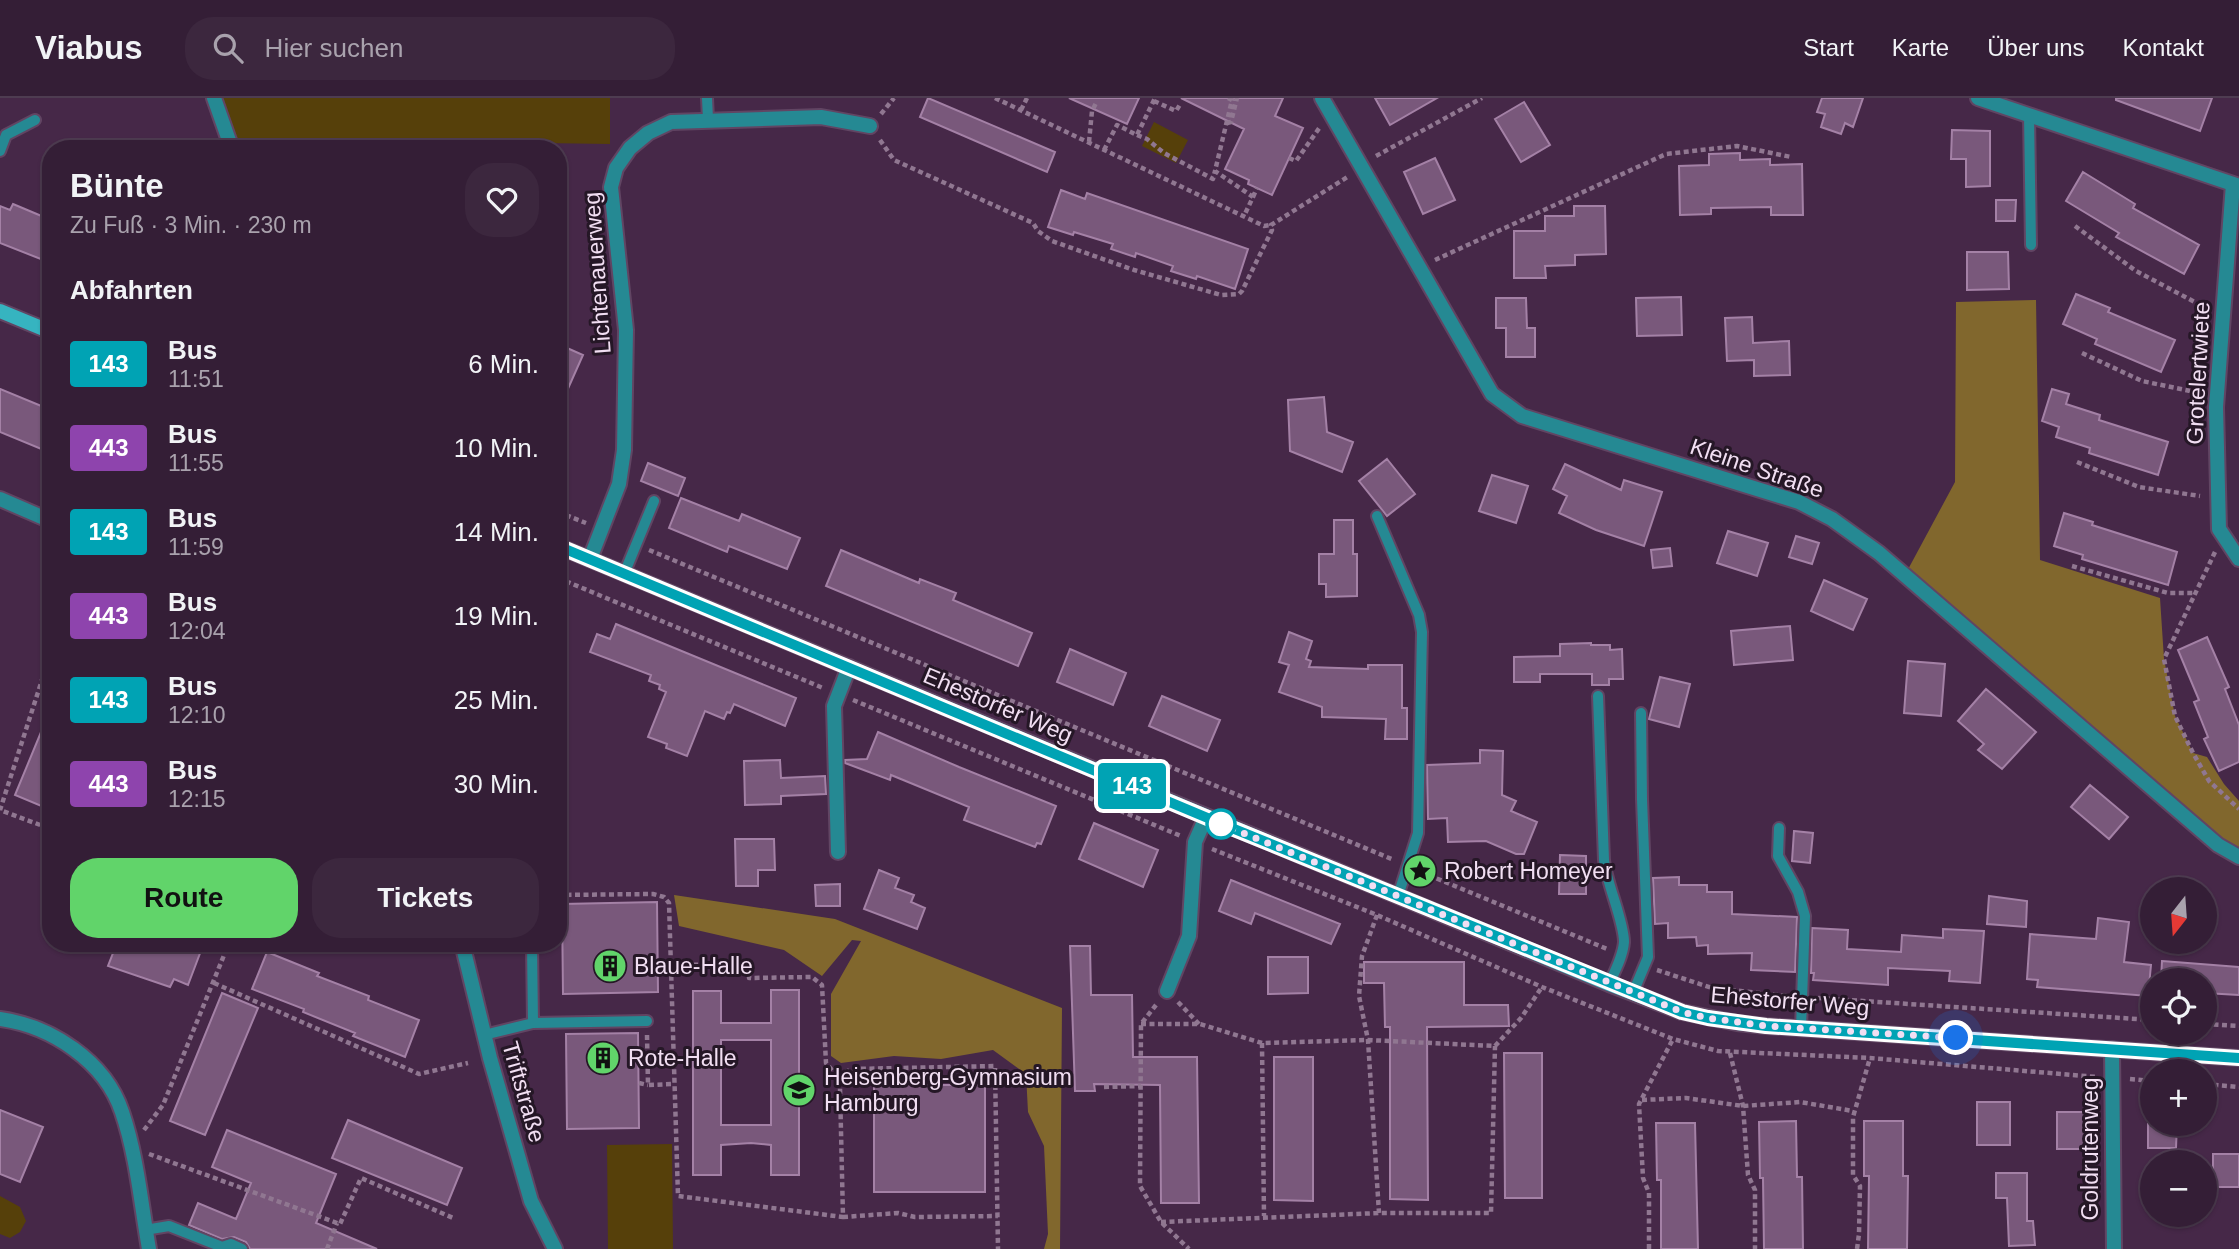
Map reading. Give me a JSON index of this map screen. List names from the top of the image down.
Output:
{
  "streets": {
    "main road": ["Ehestorfer Weg"],
    "street": [
      "Lichtenauerweg",
      "Grotelertwiete",
      "Kleine Straße",
      "Triftstraße",
      "Goldrutenweg"
    ]
  },
  "crossings": [
    ["Lichtenauerweg", "Ehestorfer Weg"],
    ["Ehestorfer Weg", "Goldrutenweg"]
  ],
  "places": {
    "place": ["Robert Homeyer"],
    "building": ["Blaue-Halle", "Rote-Halle"],
    "school or university": ["Heisenberg-Gymnasium Hamburg"]
  },
  "lines": ["bus line 143"],
  "north": "bottom",
  "page": {
    "header": "Viabus",
    "search": "Hier suchen",
    "nav": [
      "Start",
      "Karte",
      "Über uns",
      "Kontakt"
    ],
    "on_map": "143",
    "heading": [
      ["Bünte", "Zu Fuß · 3 Min. · 230 m"],
      "Abfahrten"
    ],
    "list": [
      {
        "mark": "143",
        "name": "Bus",
        "note": "11:51",
        "value": "6 Min."
      },
      {
        "mark": "443",
        "name": "Bus",
        "note": "11:55",
        "value": "10 Min."
      },
      {
        "mark": "143",
        "name": "Bus",
        "note": "11:59",
        "value": "14 Min."
      },
      {
        "mark": "443",
        "name": "Bus",
        "note": "12:04",
        "value": "19 Min."
      },
      {
        "mark": "143",
        "name": "Bus",
        "note": "12:10",
        "value": "25 Min."
      },
      {
        "mark": "443",
        "name": "Bus",
        "note": "12:15",
        "value": "30 Min."
      }
    ],
    "buttons": ["Route", "Tickets"],
    "map_buttons": ["+", "−"]
  }
}
